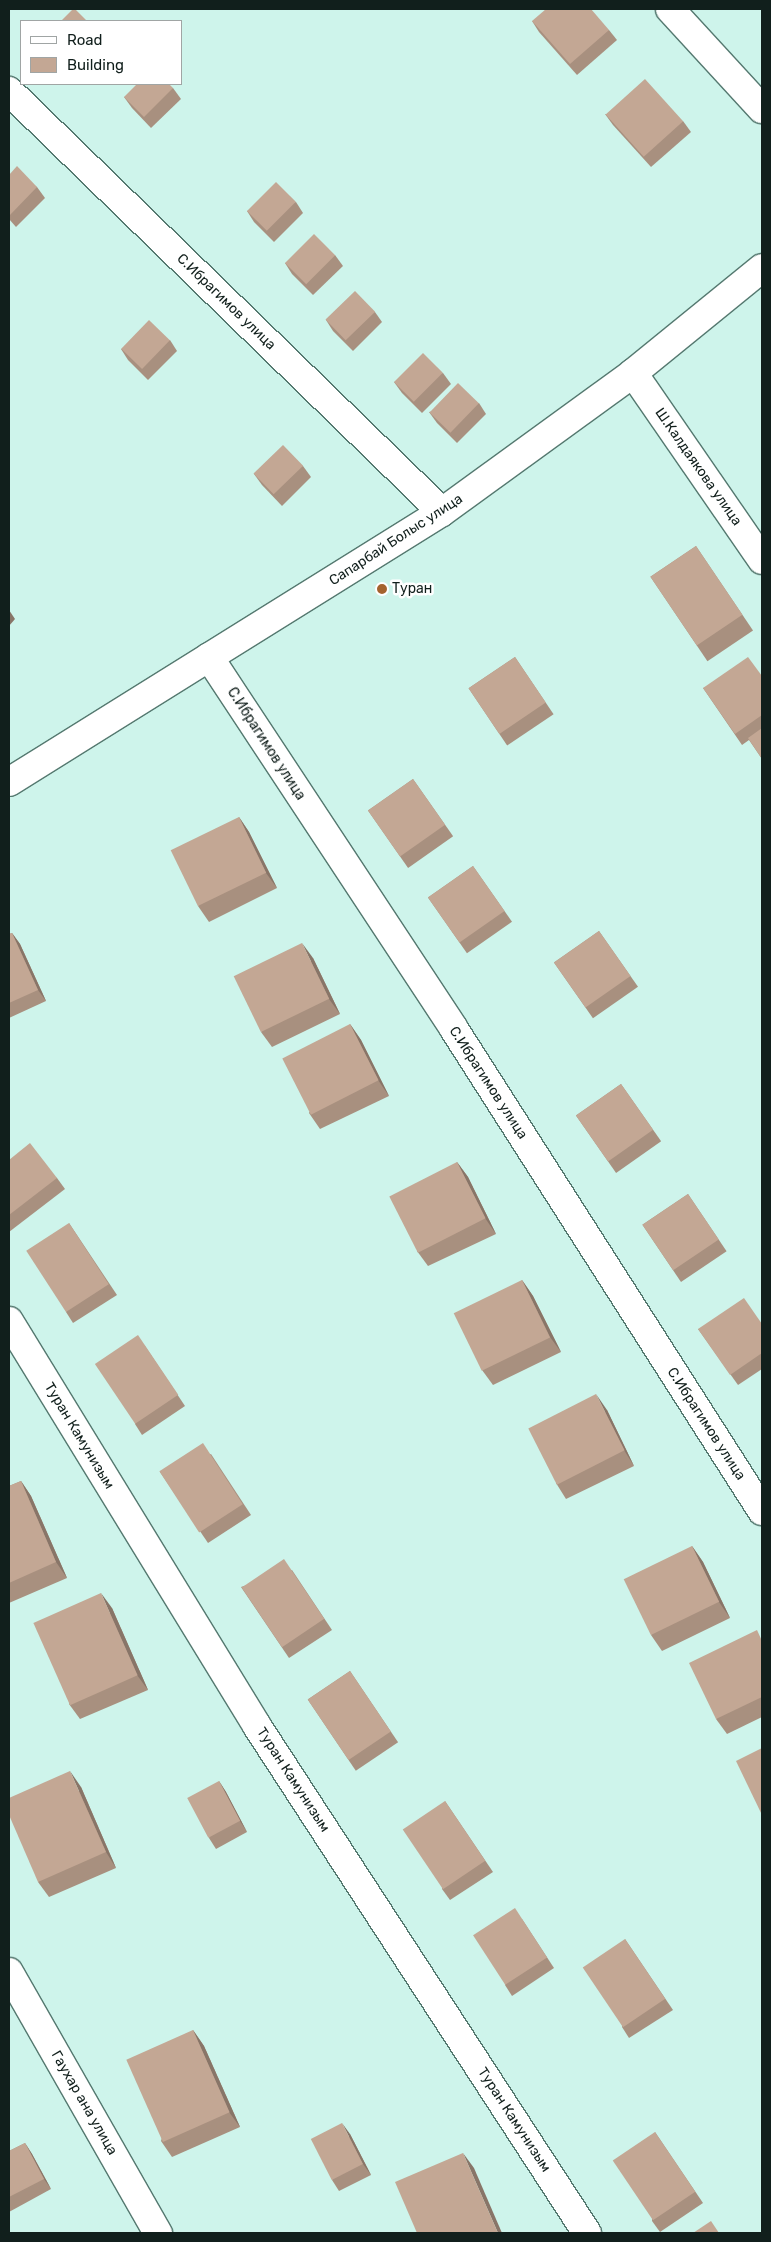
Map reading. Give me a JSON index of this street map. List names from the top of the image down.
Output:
{
  "streets": {
    "street": [
      "С.Ибрагимов улица",
      "Ш.Калдаякова улица",
      "Сапарбай Болыс улица",
      "Туран Камунизым",
      "Гаухар ана улица"
    ]
  },
  "crossings": [
    ["С.Ибрагимов улица", "Сапарбай Болыс улица"],
    ["Ш.Калдаякова улица", "Сапарбай Болыс улица"]
  ],
  "places": ["Туран"],
  "legend": ["Road", "Building"]
}
